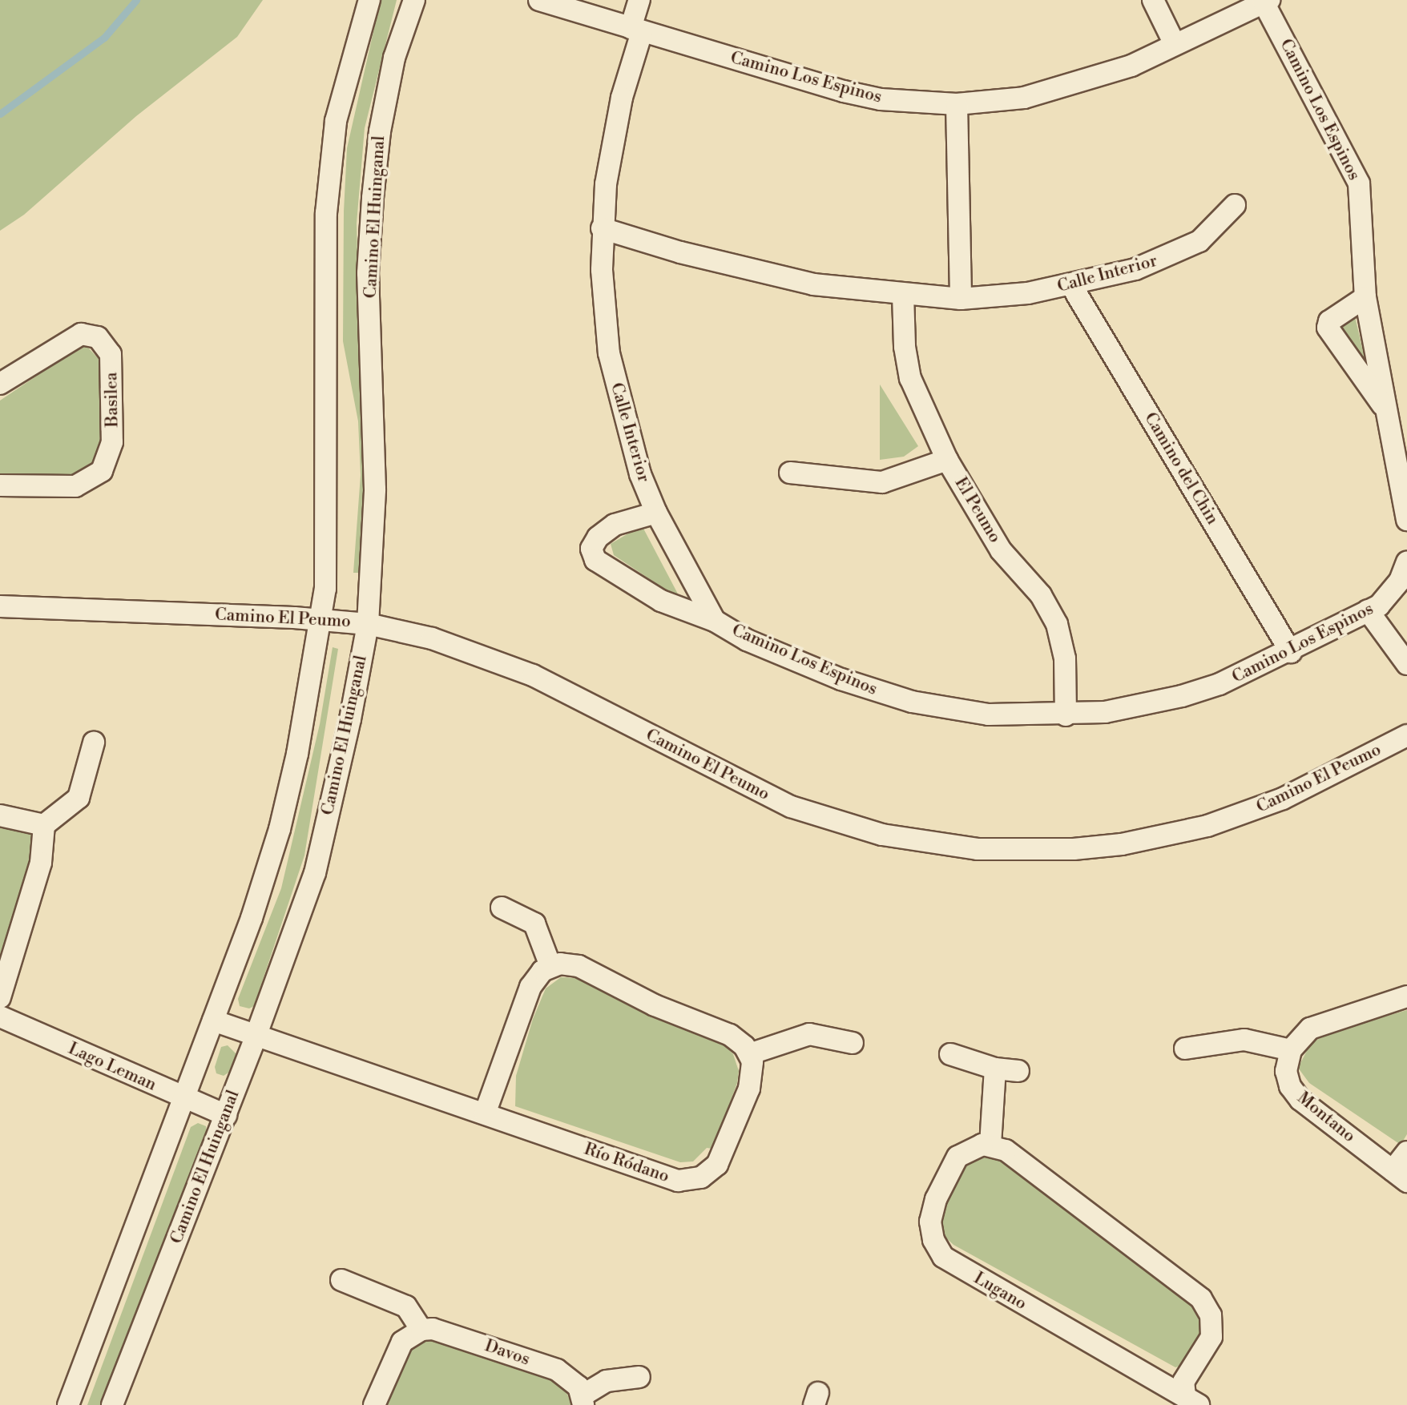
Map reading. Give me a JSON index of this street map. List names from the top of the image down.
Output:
{
  "streets": {
    "street": [
      "Camino Los Espinos",
      "Camino El Huinganal",
      "Calle Interior",
      "Basilea",
      "Camino del Chin",
      "El Peumo",
      "Camino El Peumo",
      "Lago Leman",
      "Montano",
      "Río Ródano",
      "Lugano",
      "Davos"
    ]
  },
  "crossings": [
    ["Camino Los Espinos", "Calle Interior"],
    ["Camino Los Espinos", "Camino del Chin"],
    ["Camino Los Espinos", "El Peumo"],
    ["Camino El Huinganal", "Camino El Peumo"],
    ["Camino El Huinganal", "Lago Leman"],
    ["Camino El Huinganal", "Río Ródano"],
    ["Calle Interior", "Camino del Chin"],
    ["Calle Interior", "El Peumo"]
  ]
}
